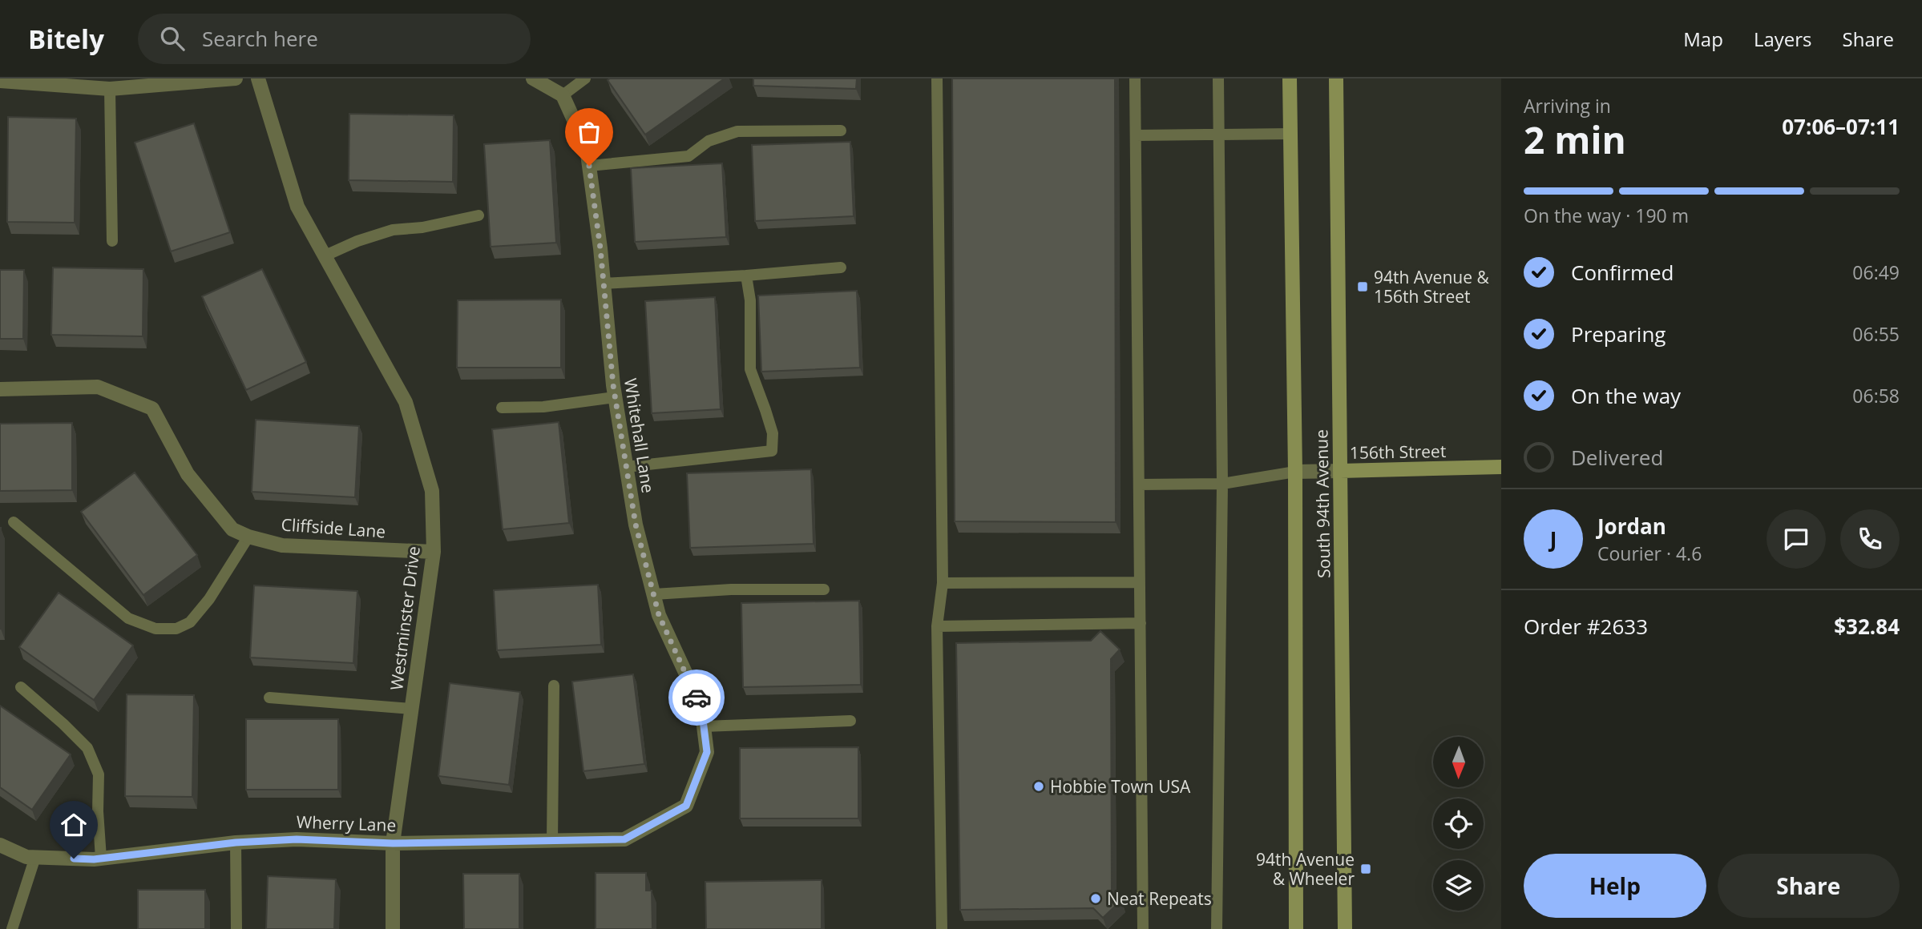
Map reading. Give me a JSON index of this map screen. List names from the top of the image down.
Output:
{
  "streets": {
    "street": [
      "Whitehall Lane",
      "156th Street",
      "South 94th Avenue",
      "Cliffside Lane",
      "Westminster Drive",
      "Wherry Lane"
    ]
  },
  "crossings": [
    ["Whitehall Lane", "Wherry Lane"],
    ["156th Street", "South 94th Avenue"],
    ["Cliffside Lane", "Westminster Drive"],
    ["Westminster Drive", "Wherry Lane"]
  ],
  "places": {
    "transit": ["94th Avenue & 156th Street", "94th Avenue & Wheeler"],
    "other": ["Hobbie Town USA", "Neat Repeats"]
  },
  "north": "bottom",
  "page": {
    "header": "Bitely",
    "search": "Search here",
    "nav": ["Map", "Layers", "Share"],
    "heading": ["2 min", "Arriving in", "07:06–07:11"],
    "panel": [
      "Jordan",
      "Courier · 4.6",
      "Order #2633",
      "$32.84"
    ],
    "bar": "On the way · 190 m",
    "list": [
      ["Confirmed", "06:49"],
      ["Preparing", "06:55"],
      ["On the way", "06:58"],
      "Delivered"
    ],
    "round": "J",
    "buttons": ["Help", "Share"]
  }
}
